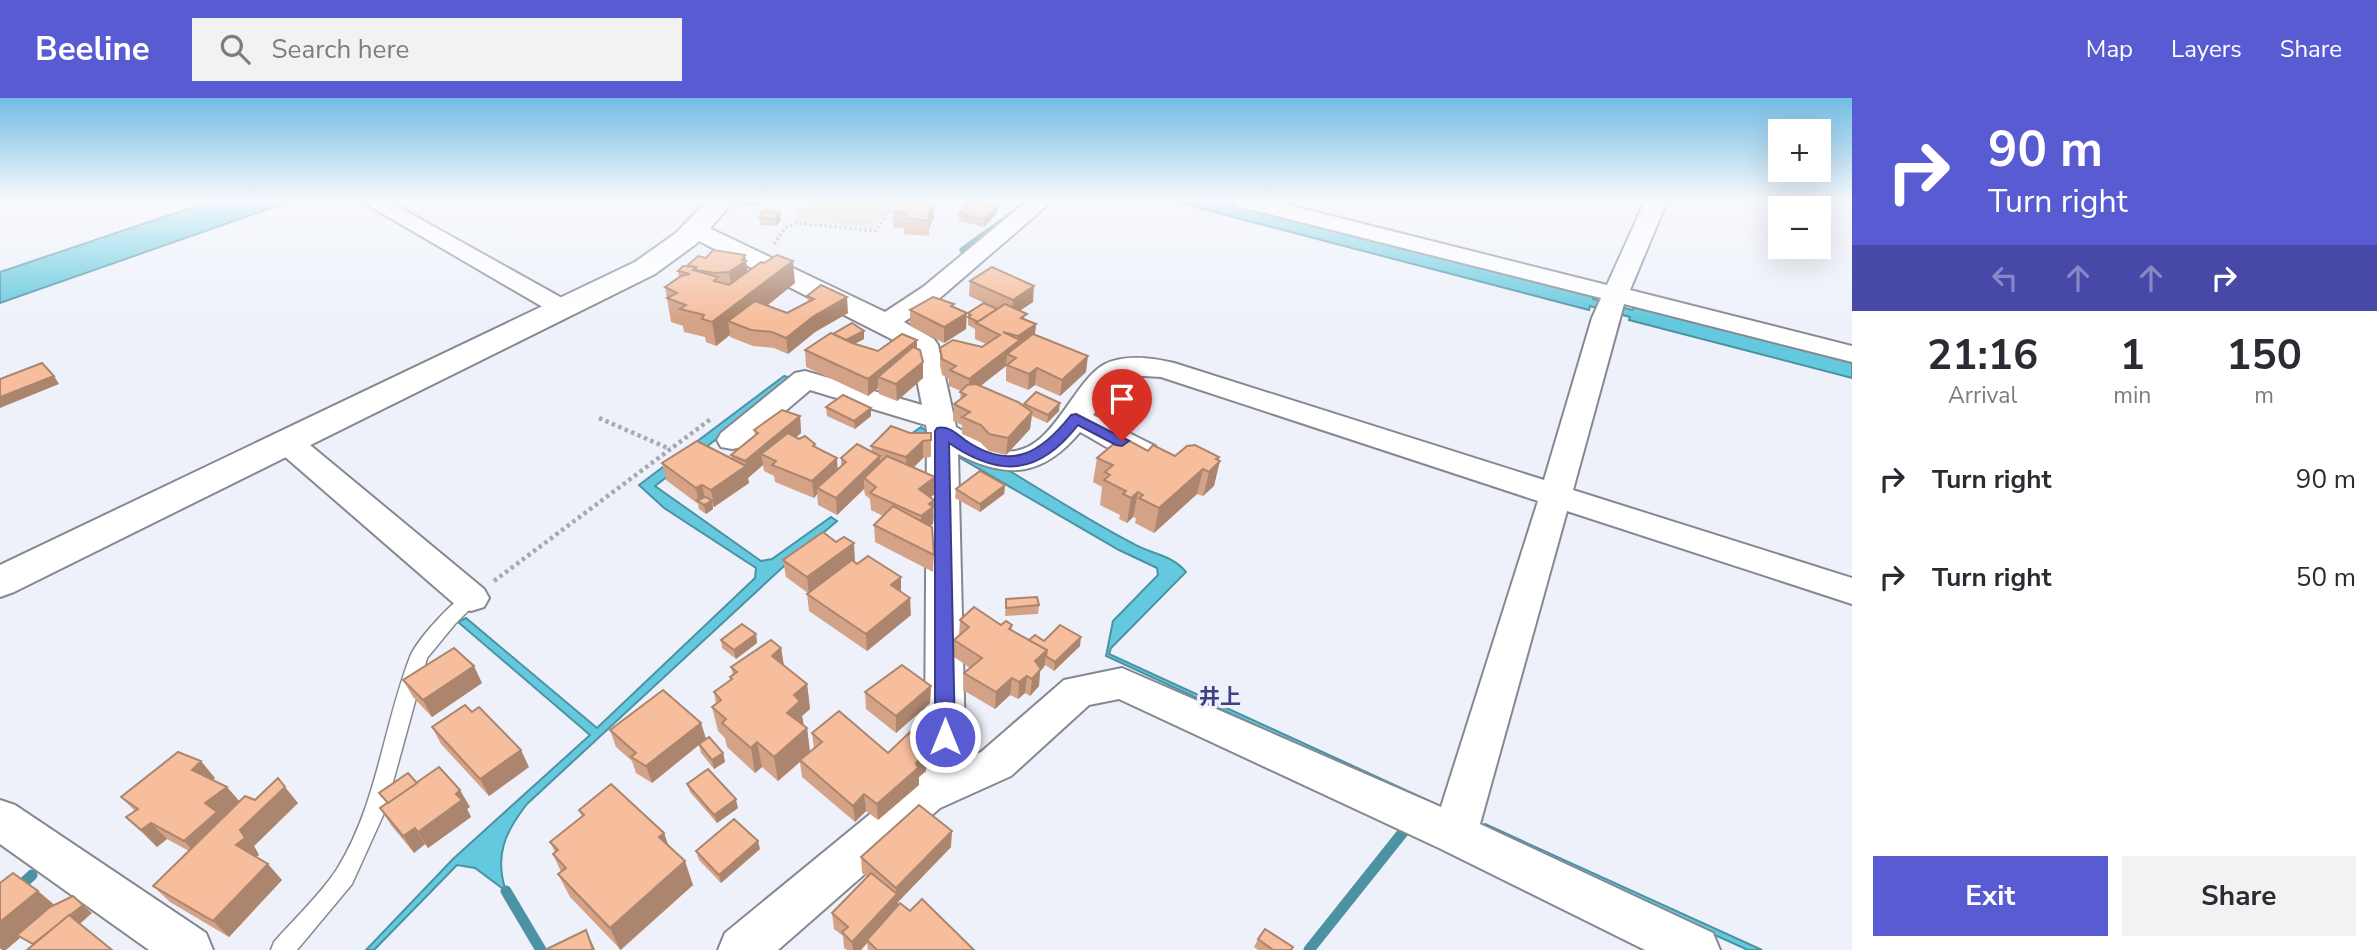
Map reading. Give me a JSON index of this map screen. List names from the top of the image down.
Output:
{
  "districts": ["井上"],
  "page": {
    "header": "Beeline",
    "search": "Search here",
    "nav": ["Map", "Layers", "Share"],
    "turn": ["90 m", "Turn right"],
    "map_buttons": ["+", "−"],
    "eta": [
      "21:16",
      "Arrival",
      "1",
      "min",
      "150",
      "m"
    ],
    "list": [
      {
        "name": "Turn right",
        "value": "90 m"
      },
      {
        "name": "Turn right",
        "value": "50 m"
      }
    ],
    "buttons": ["Exit", "Share"]
  }
}
